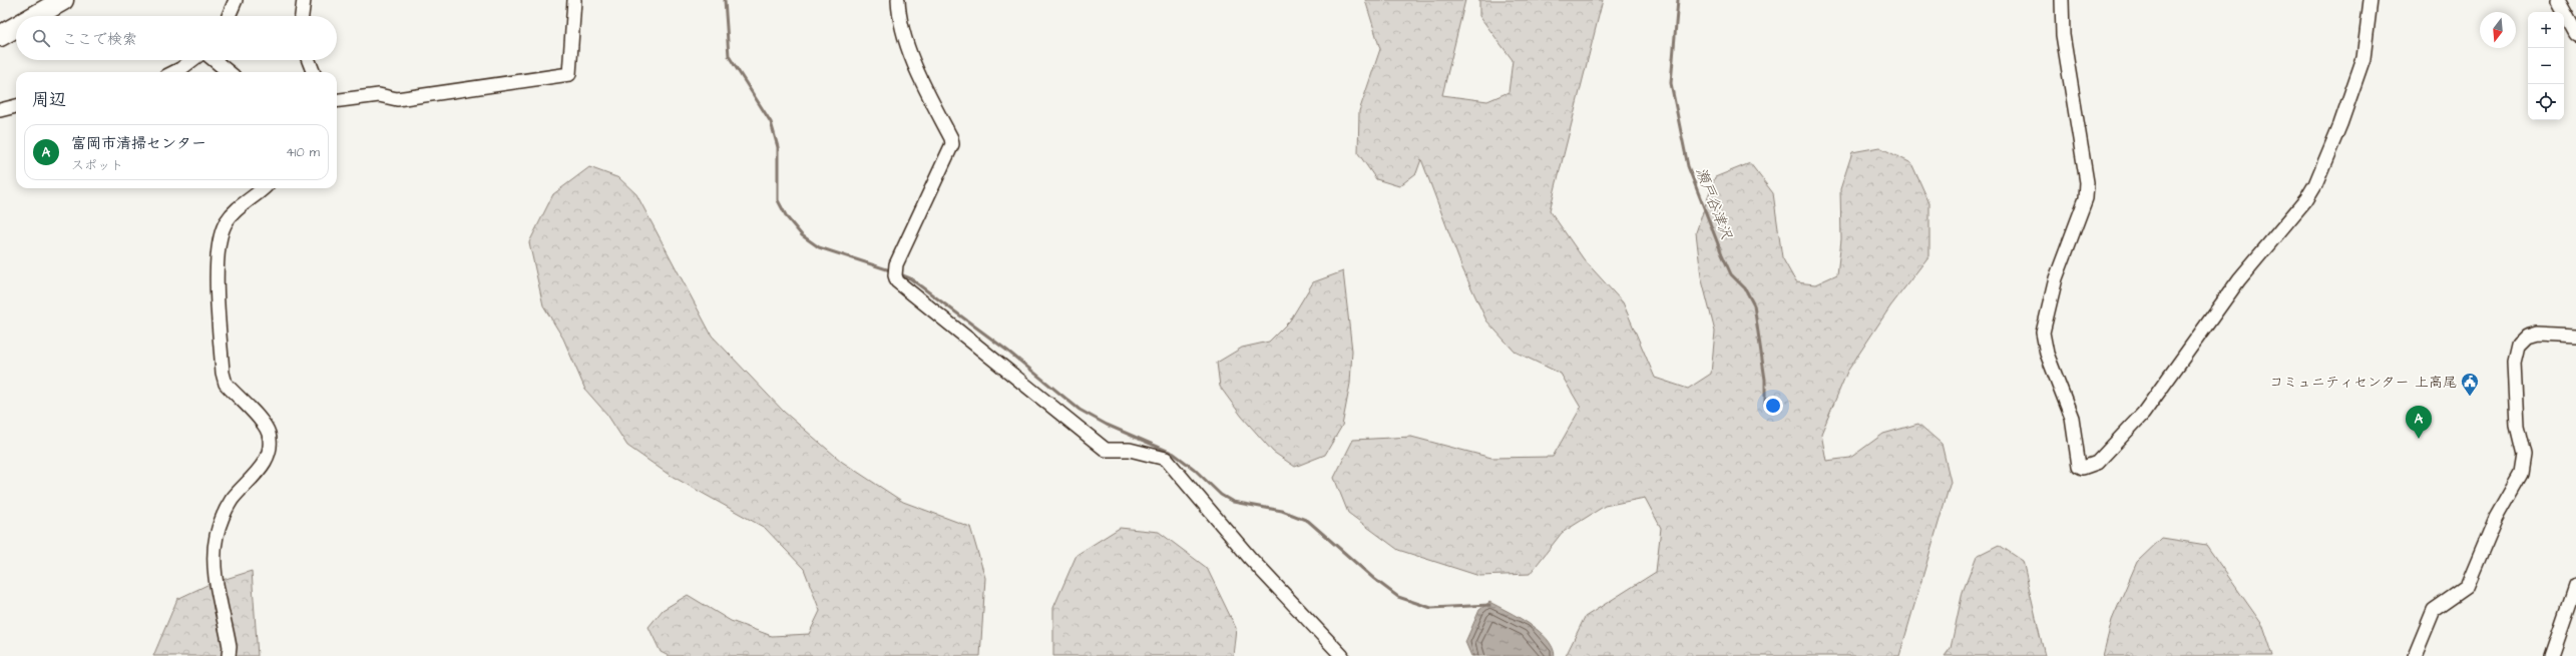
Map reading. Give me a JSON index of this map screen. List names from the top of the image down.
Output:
{
  "water": ["瀬戸谷津沢"],
  "places": {
    "public building": ["コミュニティセンター 上高尾"]
  },
  "north": "bottom",
  "page": {
    "map_buttons": ["+", "−"],
    "search": "ここで検索",
    "heading": "周辺",
    "list": [
      {
        "mark": "A",
        "name": "富岡市清掃センター",
        "note": "スポット",
        "value": "410 m"
      }
    ],
    "pins": "A"
  }
}
